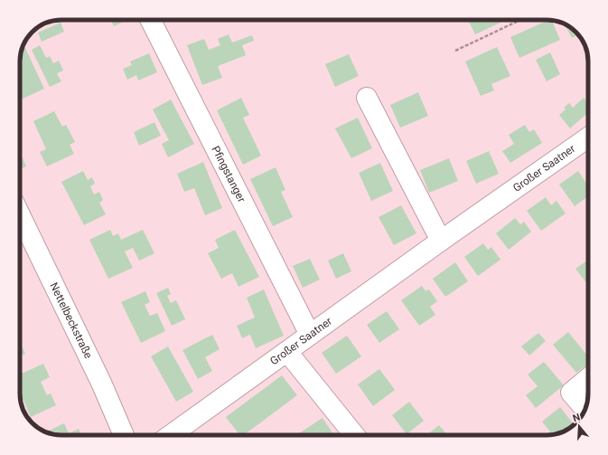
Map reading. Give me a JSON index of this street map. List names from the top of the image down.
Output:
{
  "streets": {
    "street": ["Großer Saatner", "Pfingstanger", "Nettelbeckstraße"]
  },
  "crossings": [
    ["Großer Saatner", "Pfingstanger"]
  ],
  "north": "top"
}
